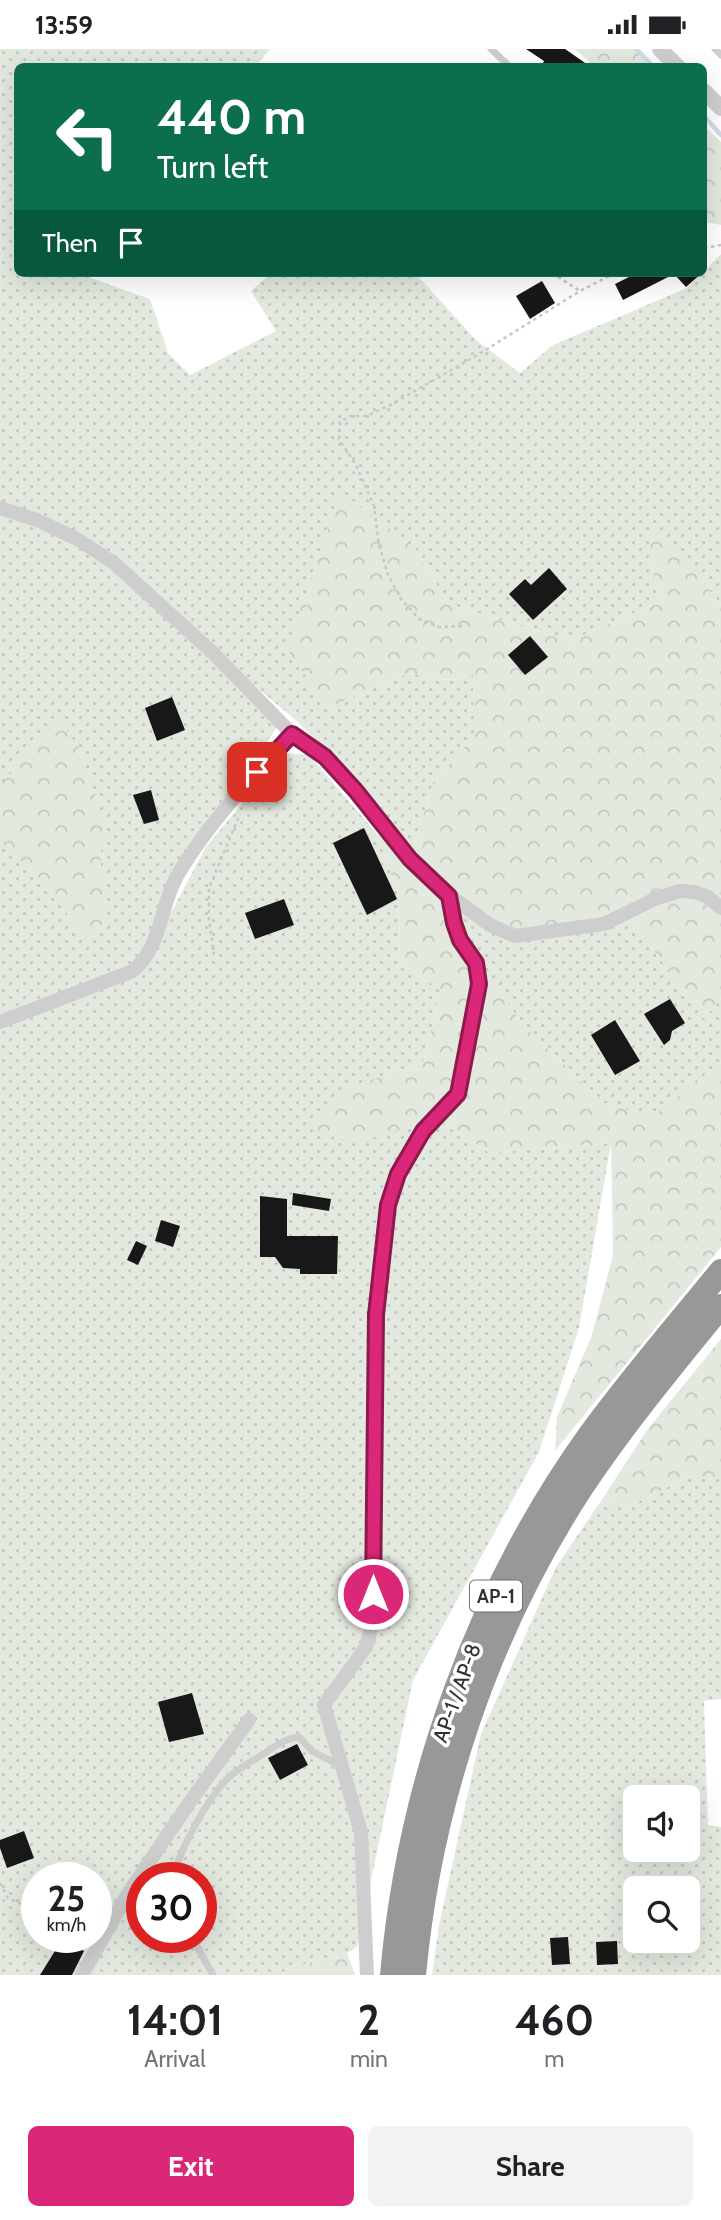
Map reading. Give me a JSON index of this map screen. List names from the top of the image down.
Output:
{
  "streets": {
    "highway": ["AP-1", "AP-1 / AP-8"]
  },
  "page": {
    "status": "13:59",
    "turn": ["440 m", "Turn left"],
    "then": "Then",
    "speed": "25 km/h",
    "limit": "30",
    "eta": [
      "14:01",
      "Arrival",
      "2",
      "min",
      "460",
      "m"
    ],
    "buttons": ["Exit", "Share"]
  }
}
